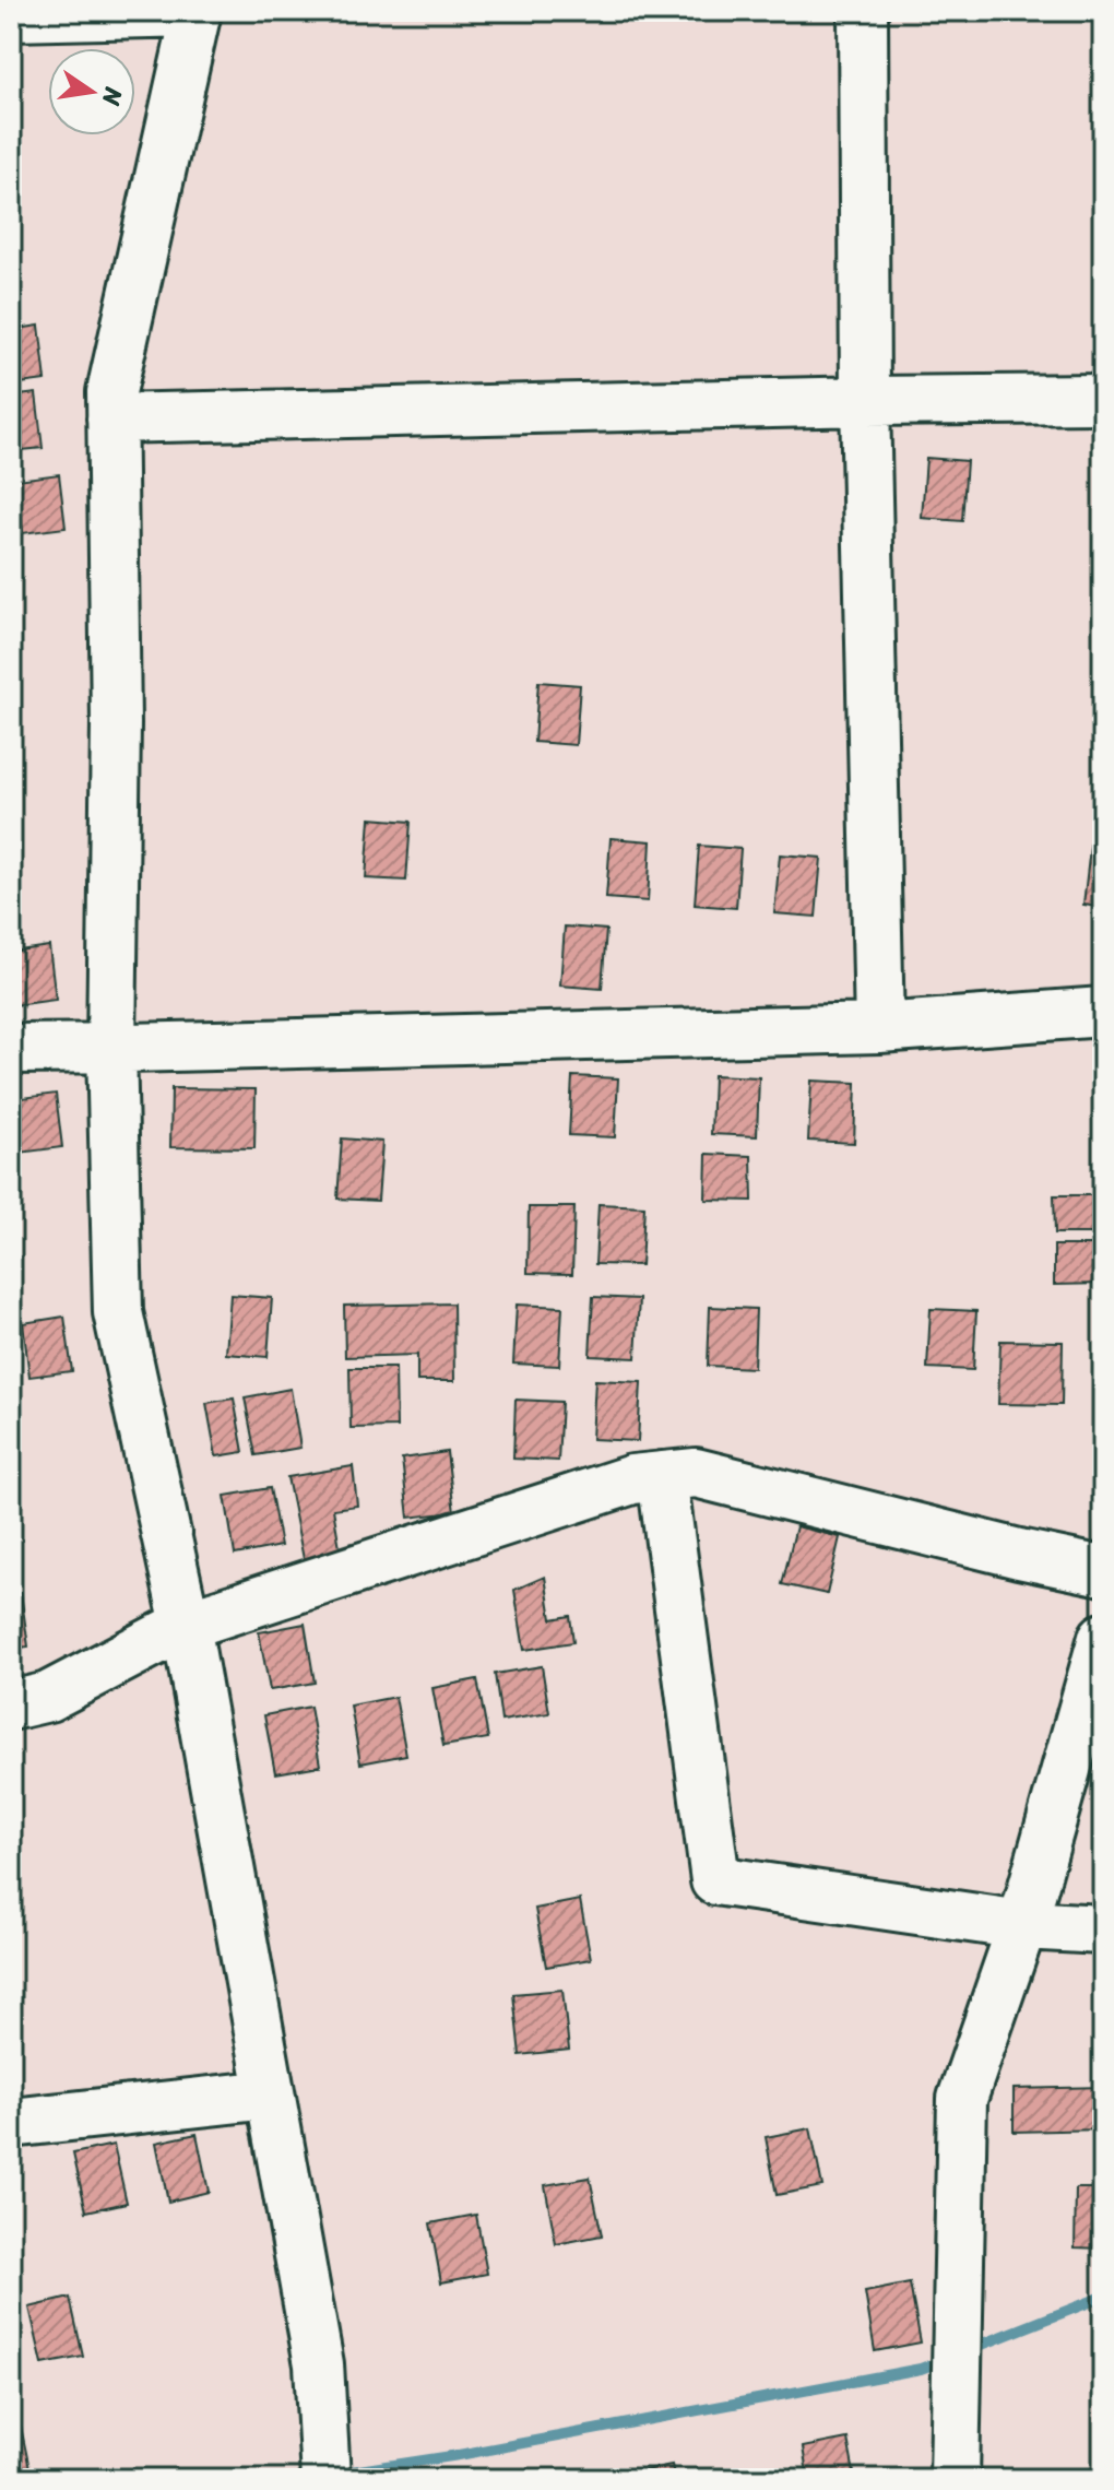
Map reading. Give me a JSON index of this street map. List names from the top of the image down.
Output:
{
  "north": "right"
}
